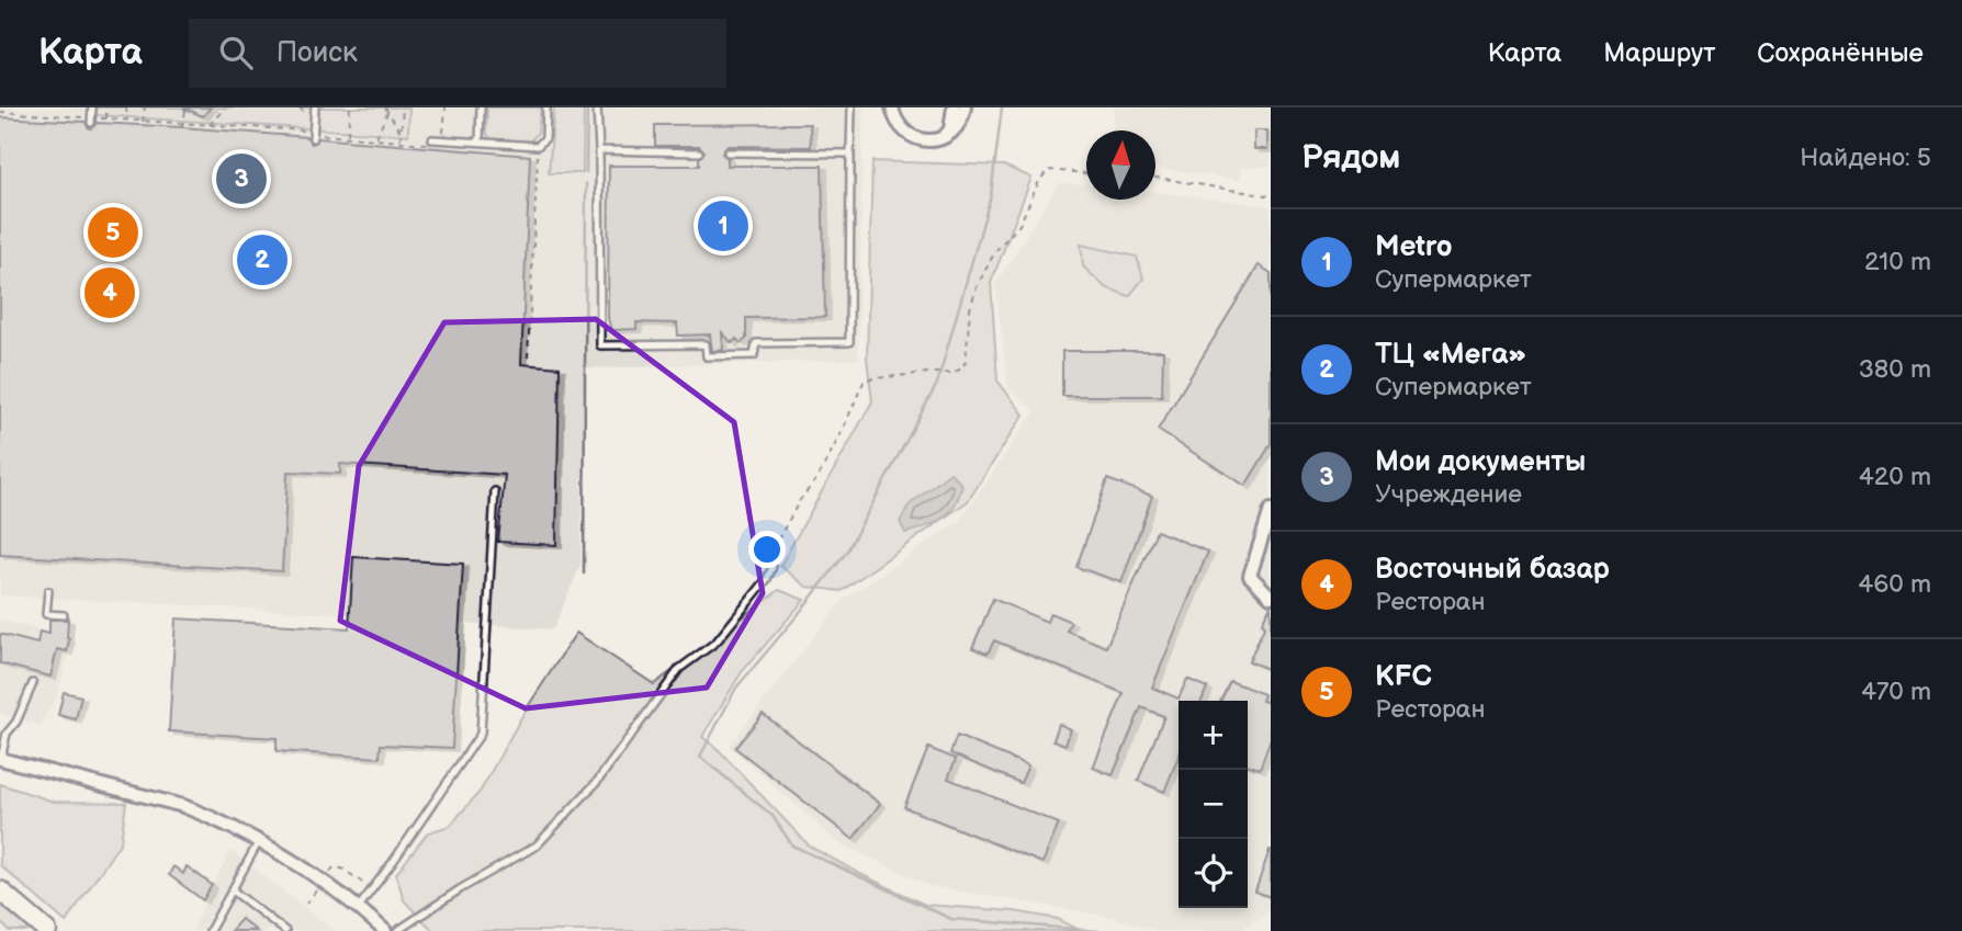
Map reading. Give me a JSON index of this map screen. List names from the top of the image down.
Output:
{
  "north": "top",
  "page": {
    "header": "Карта",
    "search": "Поиск",
    "nav": ["Карта", "Маршрут", "Сохранённые"],
    "heading": ["Рядом", "Найдено: 5"],
    "pins": [
      "3",
      "1",
      "5",
      "2",
      "4"
    ],
    "list": [
      {
        "mark": "1",
        "name": "Metro",
        "note": "Супермаркет",
        "value": "210 m"
      },
      {
        "mark": "2",
        "name": "ТЦ «Мега»",
        "note": "Супермаркет",
        "value": "380 m"
      },
      {
        "mark": "3",
        "name": "Мои документы",
        "note": "Учреждение",
        "value": "420 m"
      },
      {
        "mark": "4",
        "name": "Восточный базар",
        "note": "Ресторан",
        "value": "460 m"
      },
      {
        "mark": "5",
        "name": "KFC",
        "note": "Ресторан",
        "value": "470 m"
      }
    ],
    "map_buttons": ["+", "−"]
  }
}
